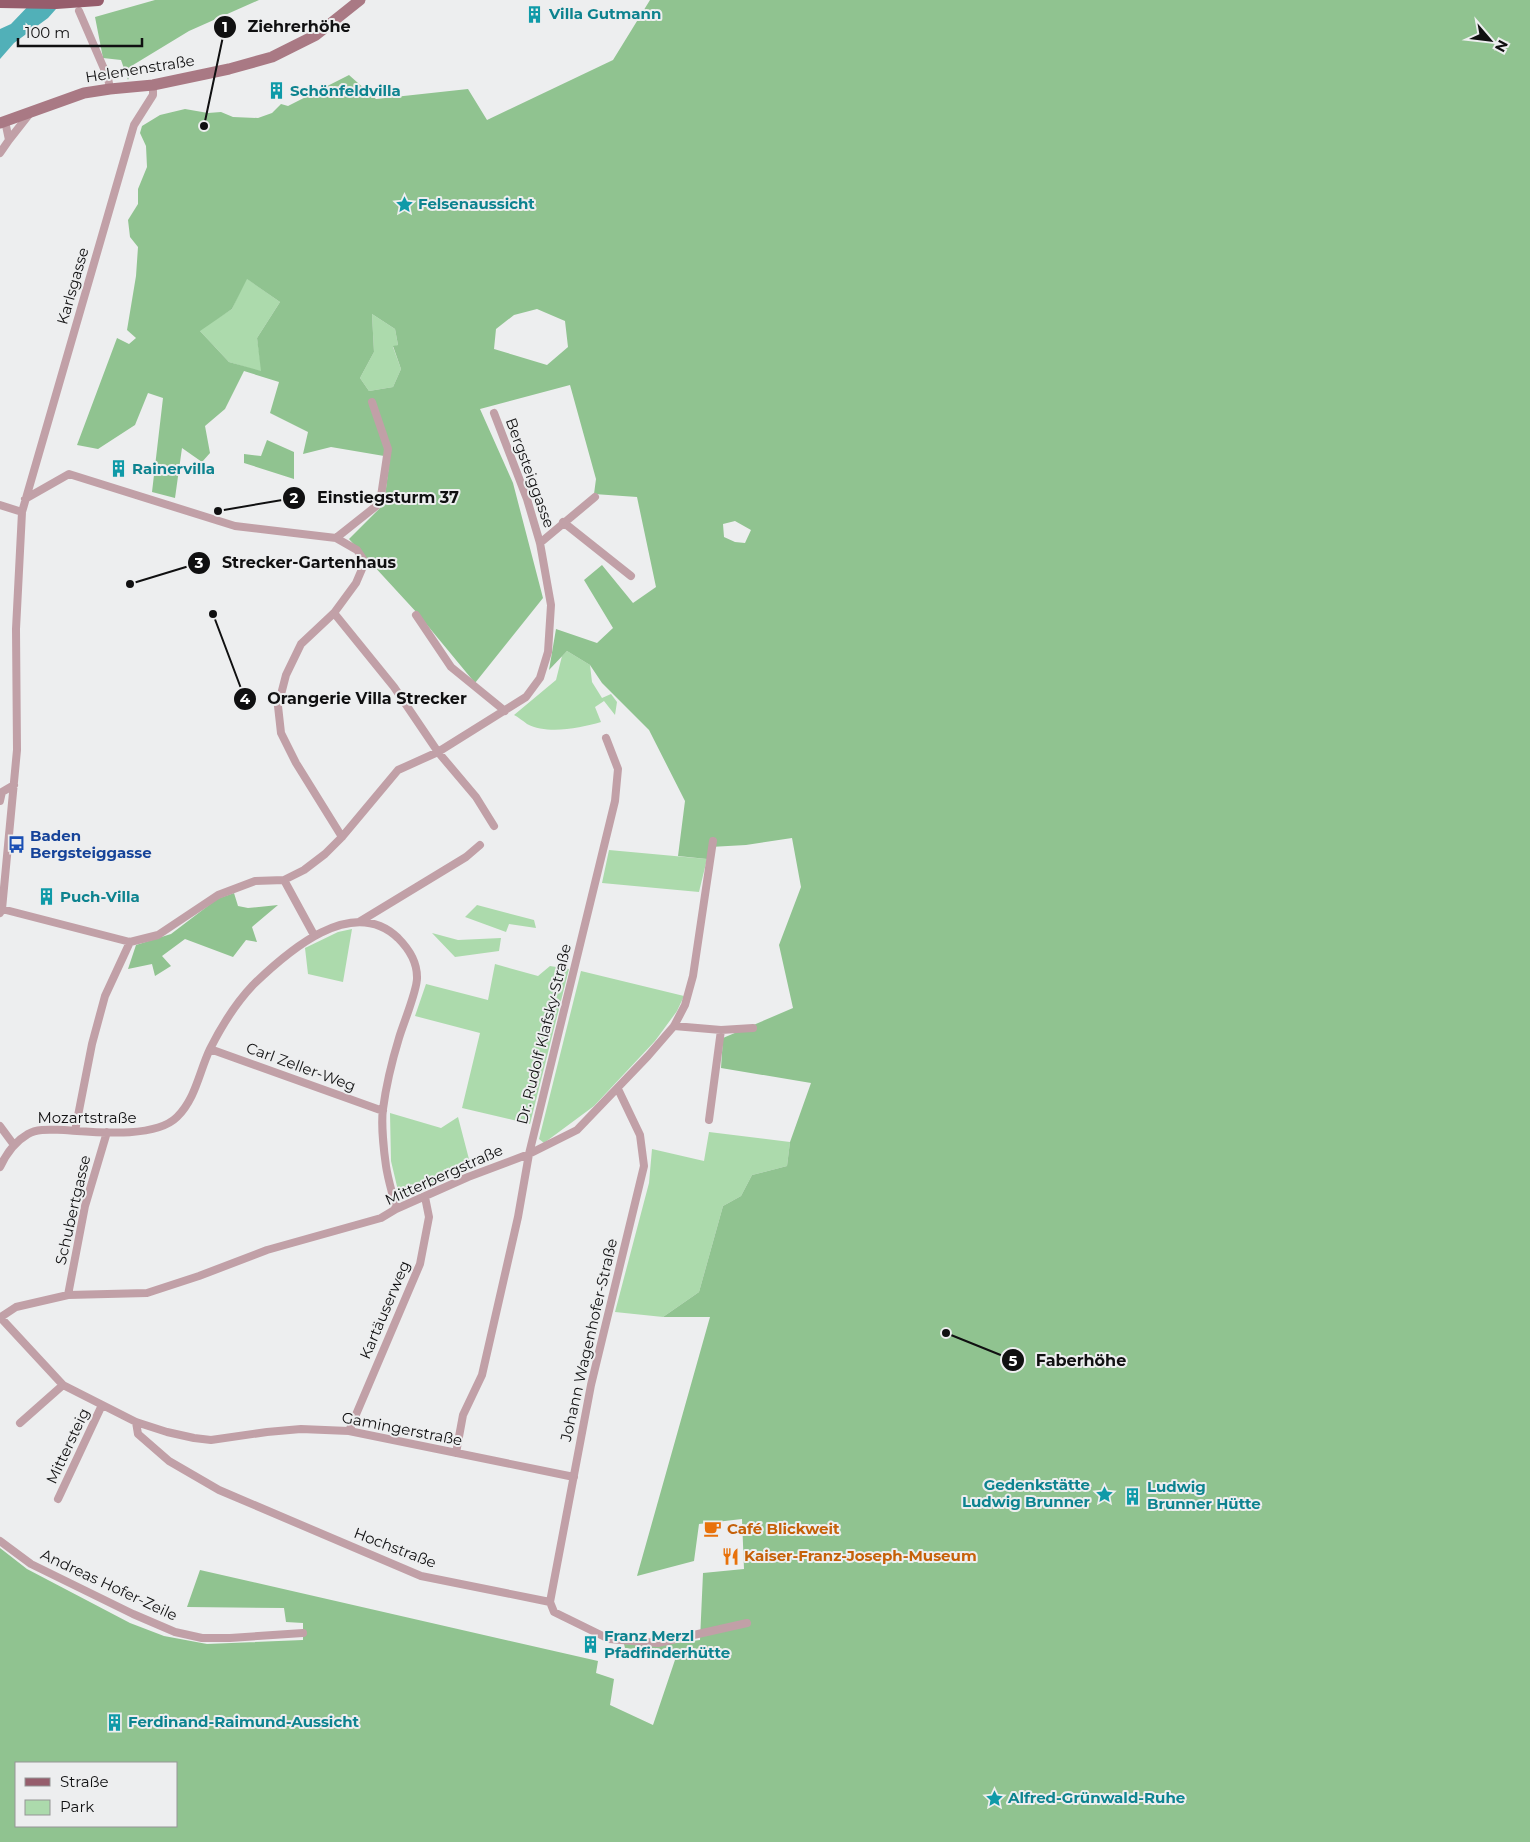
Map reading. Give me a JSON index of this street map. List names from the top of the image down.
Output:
{
  "streets": {
    "street": [
      "Helenenstraße",
      "Karlsgasse",
      "Bergsteiggasse",
      "Dr. Rudolf Klafsky-Straße",
      "Carl Zeller-Weg",
      "Mozartstraße",
      "Mitterbergstraße",
      "Schubertgasse",
      "Kartäuserweg",
      "Johann Wagenhofer-Straße",
      "Gamingerstraße",
      "Mittersteig",
      "Hochstraße",
      "Andreas Hofer-Zeile"
    ]
  },
  "crossings": [
    ["Helenenstraße", "Karlsgasse"],
    ["Karlsgasse", "Bergsteiggasse"],
    ["Dr. Rudolf Klafsky-Straße", "Mitterbergstraße"],
    ["Dr. Rudolf Klafsky-Straße", "Gamingerstraße"],
    ["Carl Zeller-Weg", "Mozartstraße"],
    ["Mozartstraße", "Schubertgasse"],
    ["Mitterbergstraße", "Schubertgasse"],
    ["Mitterbergstraße", "Kartäuserweg"],
    ["Mitterbergstraße", "Johann Wagenhofer-Straße"],
    ["Kartäuserweg", "Gamingerstraße"],
    ["Johann Wagenhofer-Straße", "Gamingerstraße"],
    ["Johann Wagenhofer-Straße", "Hochstraße"],
    ["Gamingerstraße", "Hochstraße"]
  ],
  "places": {
    "building": [
      "Villa Gutmann",
      "Schönfeldvilla",
      "Rainervilla",
      "Puch-Villa",
      "Ludwig Brunner Hütte",
      "Franz Merzl Pfadfinderhütte",
      "Ferdinand-Raimund-Aussicht"
    ],
    "other": [
      "Ziehrerhöhe",
      "Einstiegsturm 37",
      "Strecker-Gartenhaus",
      "Orangerie Villa Strecker",
      "Faberhöhe"
    ],
    "place": ["Felsenaussicht", "Gedenkstätte Ludwig Brunner", "Alfred-Grünwald-Ruhe"],
    "bus stop": ["Baden Bergsteiggasse"],
    "cafe": ["Café Blickweit"],
    "restaurant": ["Kaiser-Franz-Joseph-Museum"]
  },
  "legend": ["Straße", "Park"],
  "scale_bar": "100 m",
  "north": "bottom right"
}
